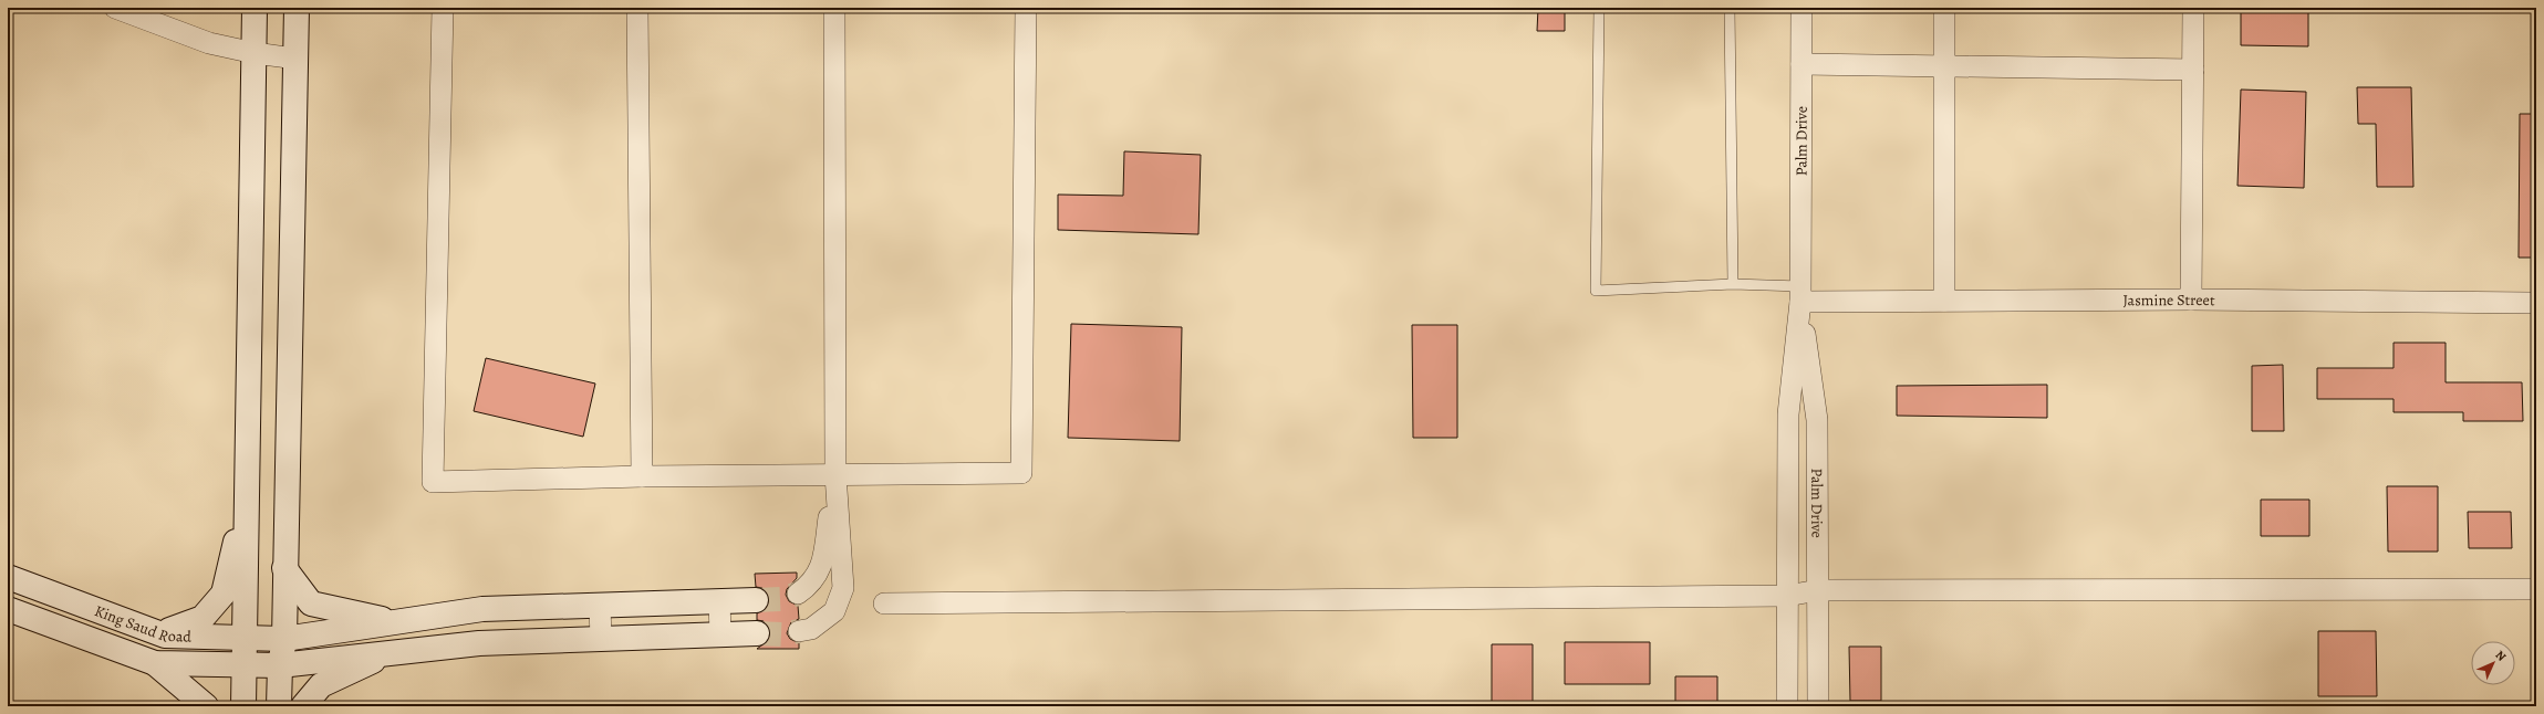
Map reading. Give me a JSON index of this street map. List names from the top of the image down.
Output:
{
  "streets": {
    "main road": ["King Saud Road"],
    "street": ["Palm Drive", "Jasmine Street"]
  },
  "crossings": [
    ["Palm Drive", "Jasmine Street"]
  ],
  "north": "top right"
}
